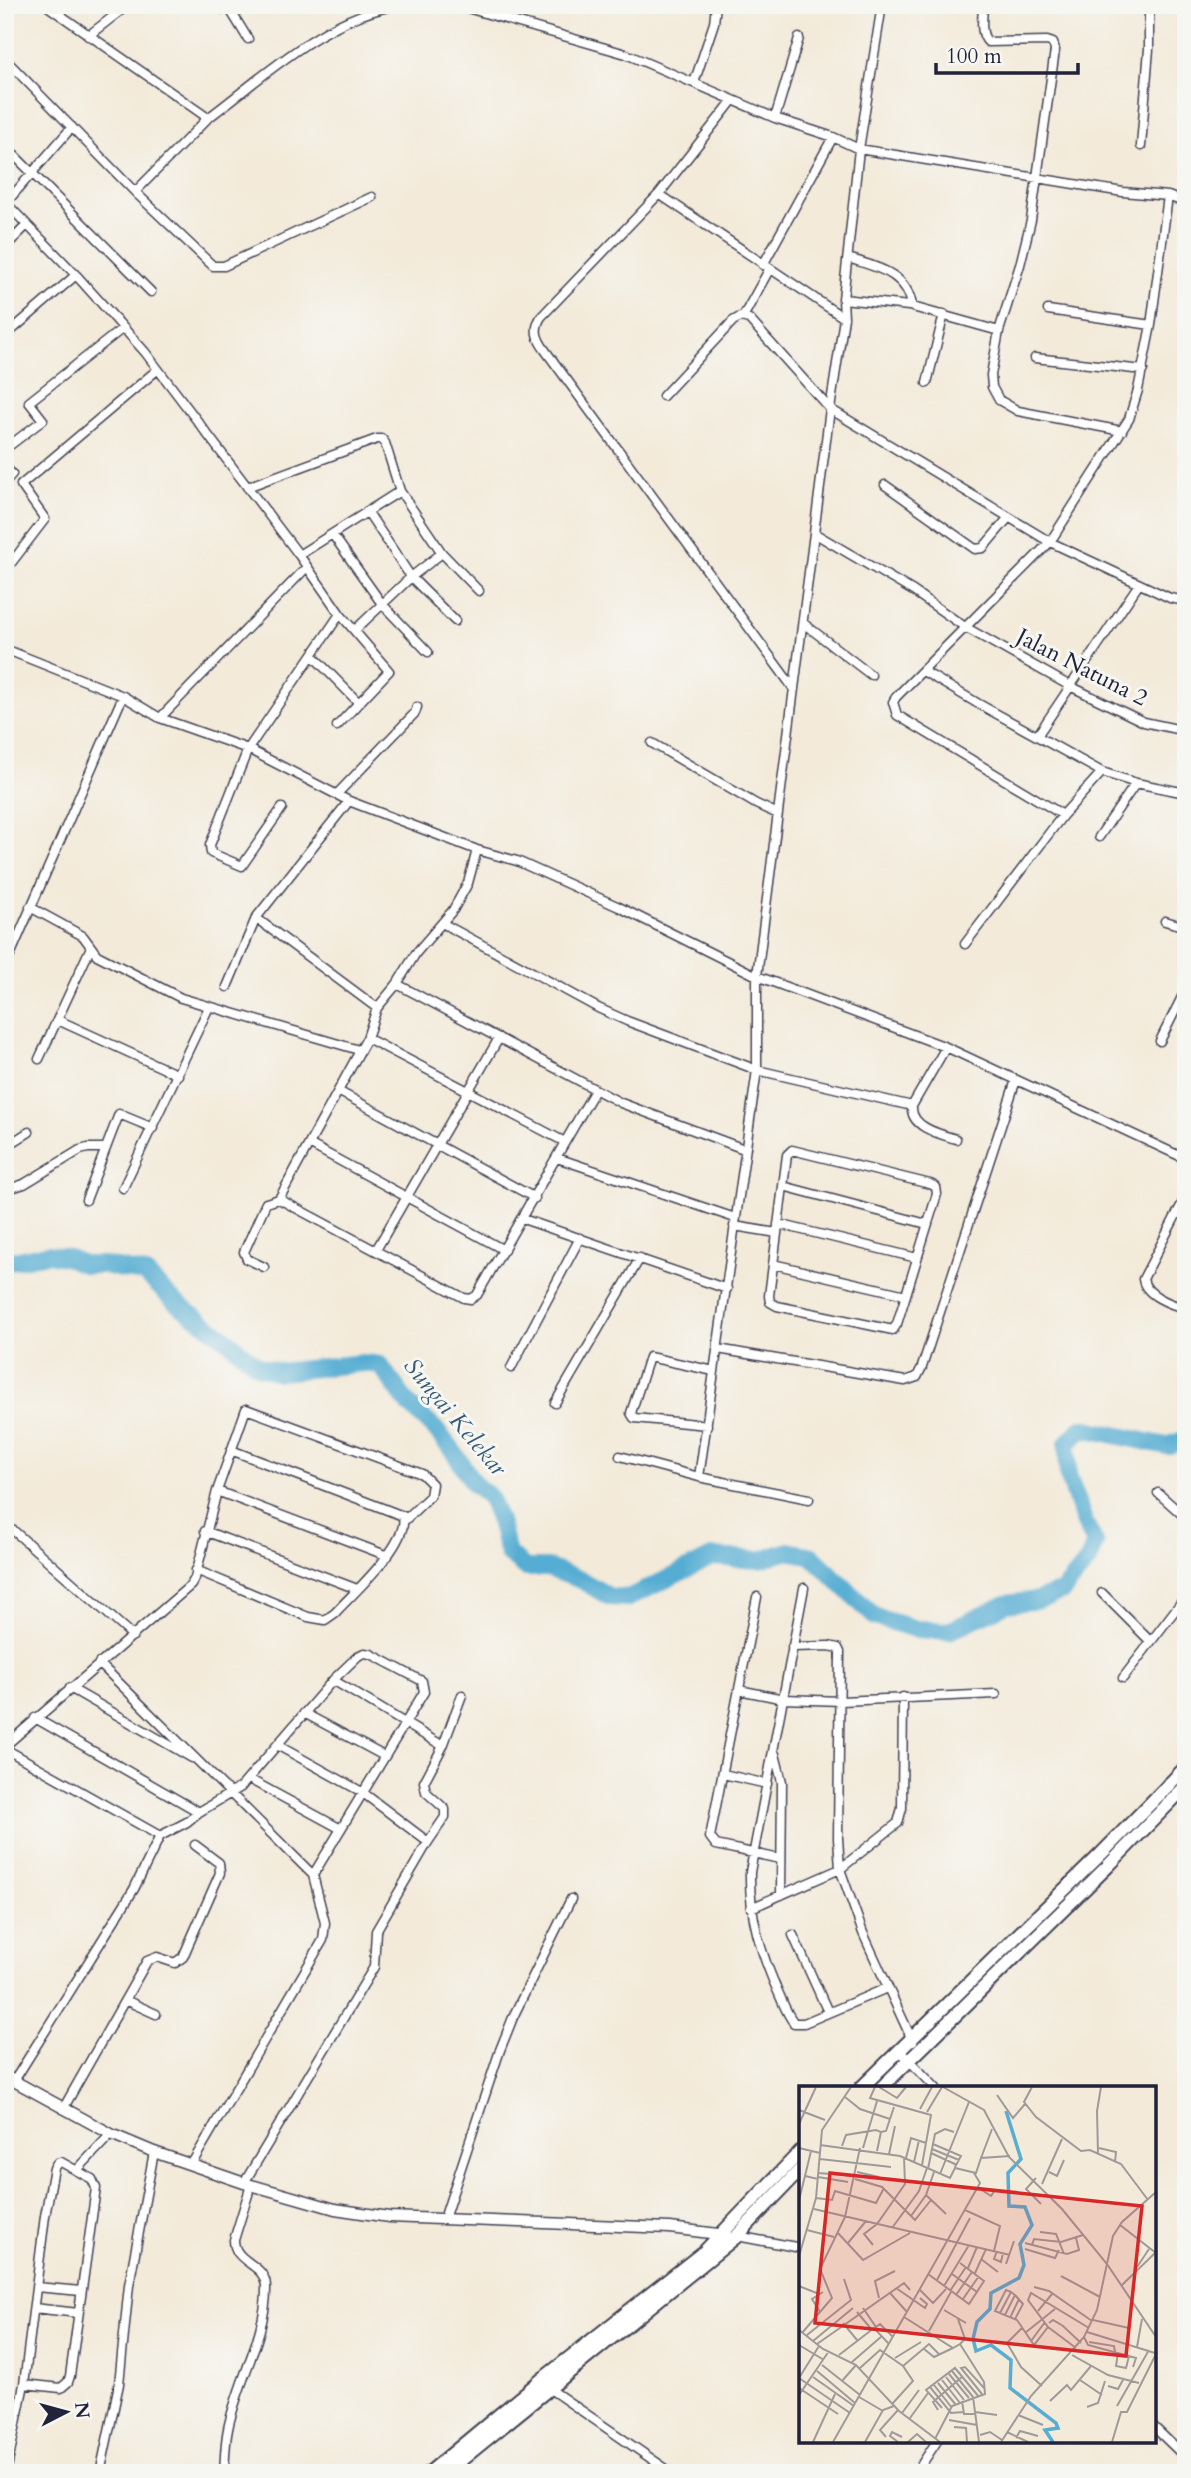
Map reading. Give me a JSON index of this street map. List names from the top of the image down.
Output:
{
  "streets": {
    "street": ["Jalan Natuna 2"]
  },
  "water": ["Sungai Kelekar"],
  "scale_bar": "100 m",
  "north": "right"
}
